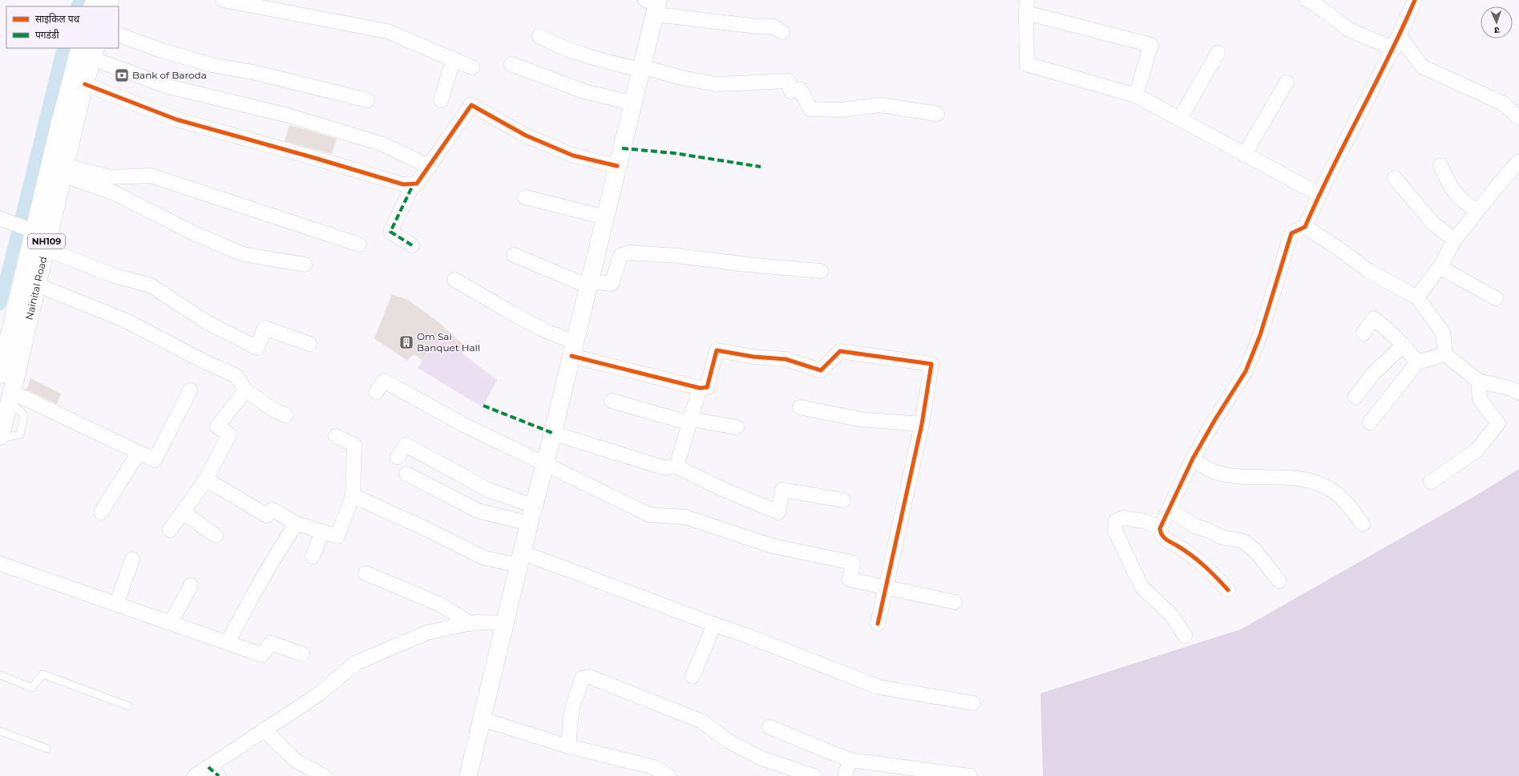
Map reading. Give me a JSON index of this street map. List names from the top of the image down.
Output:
{
  "streets": {
    "main road": ["NH109", "Nainital Road"]
  },
  "places": {
    "bank": ["Bank of Baroda"],
    "building": ["Om Sai Banquet Hall"]
  },
  "legend": ["साइकिल पथ", "पगडंडी"],
  "north": "bottom"
}
